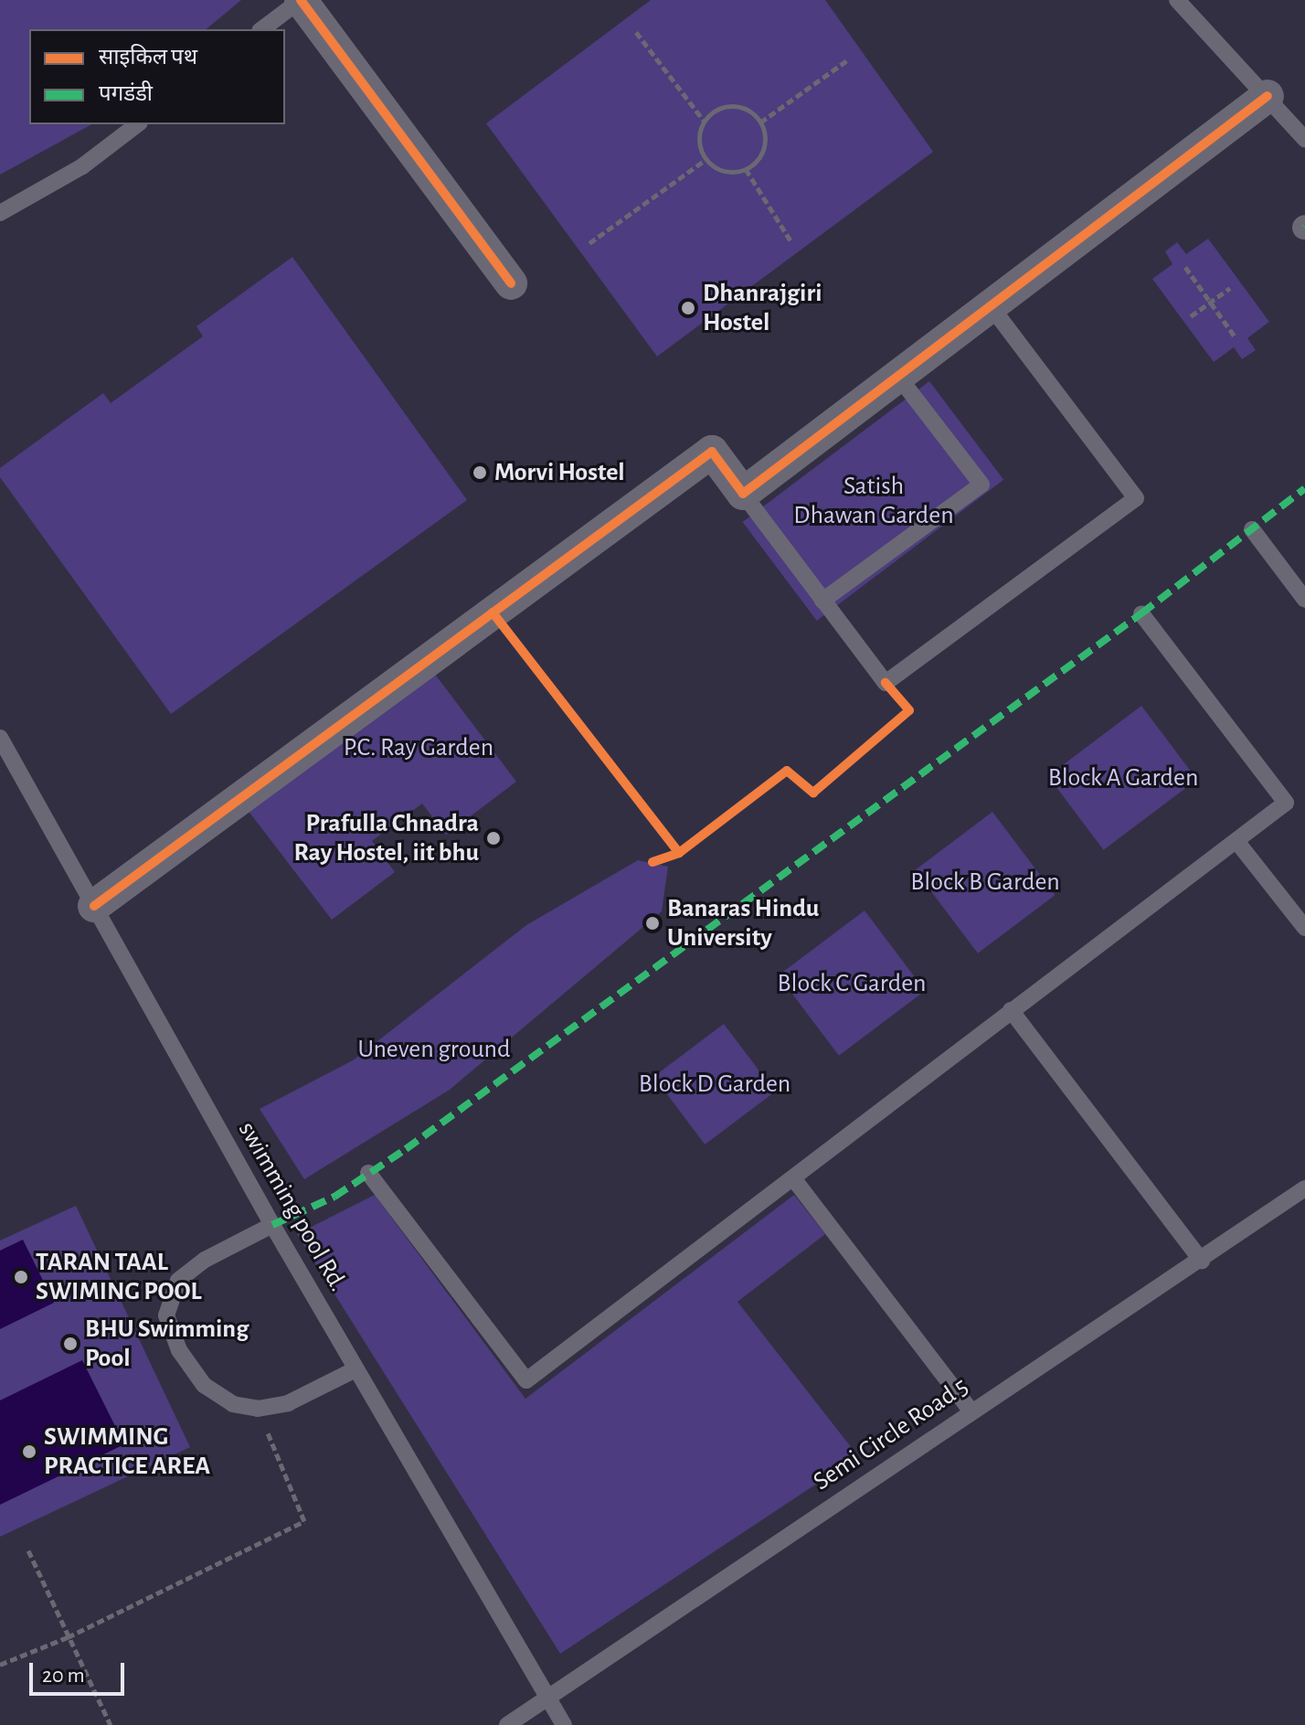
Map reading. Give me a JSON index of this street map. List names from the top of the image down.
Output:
{
  "streets": {
    "lane": ["swimming pool Rd.", "Semi Circle Road 5"]
  },
  "crossings": [
    ["swimming pool Rd.", "Semi Circle Road 5"]
  ],
  "parks": [
    "Satish Dhawan Garden",
    "P.C. Ray Garden",
    "Block A Garden",
    "Block B Garden",
    "Block C Garden",
    "Uneven ground",
    "Block D Garden"
  ],
  "places": [
    "Dhanrajgiri Hostel",
    "Morvi Hostel",
    "Prafulla Chnadra Ray Hostel, iit bhu",
    "Banaras Hindu University",
    "TARAN TAAL SWIMING POOL",
    "BHU Swimming Pool",
    "SWIMMING PRACTICE AREA"
  ],
  "legend": ["साइकिल पथ", "पगडंडी"],
  "scale_bar": "20 m"
}
